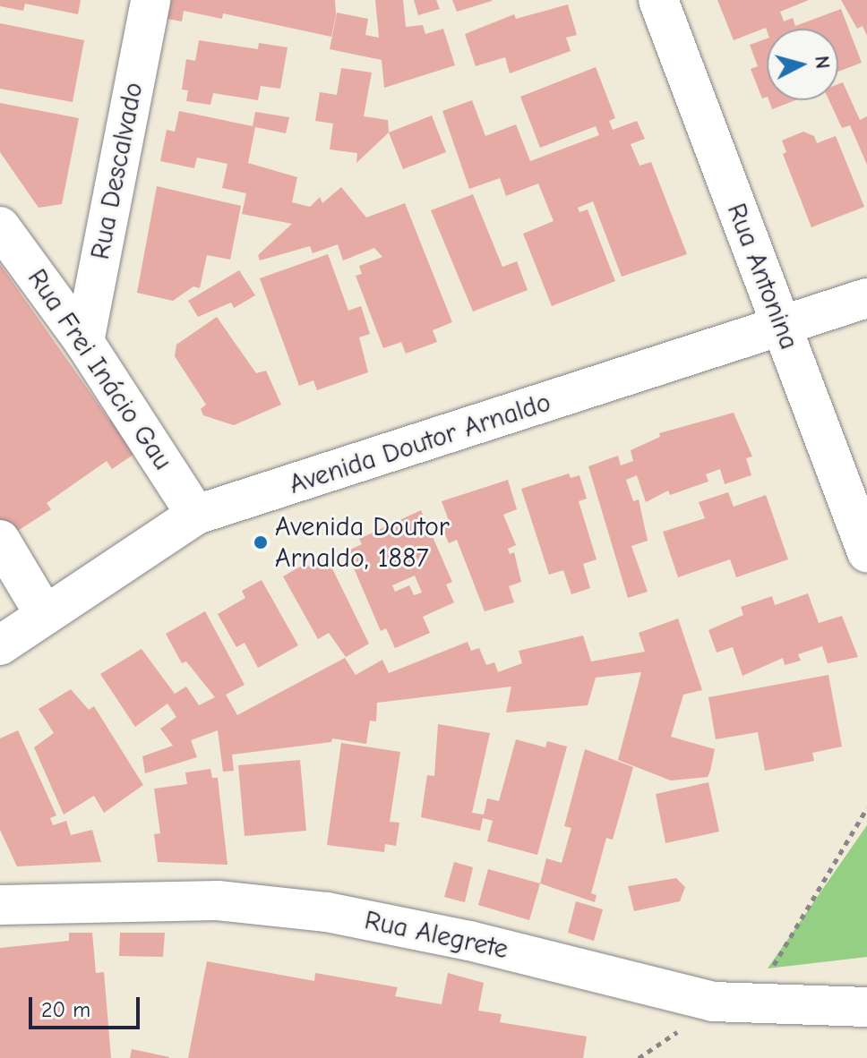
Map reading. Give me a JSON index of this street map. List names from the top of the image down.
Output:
{
  "streets": {
    "street": [
      "Rua Descalvado",
      "Rua Antonina",
      "Rua Frei Inácio Gau",
      "Avenida Doutor Arnaldo",
      "Rua Alegrete"
    ]
  },
  "crossings": [
    ["Rua Descalvado", "Rua Frei Inácio Gau"],
    ["Rua Antonina", "Avenida Doutor Arnaldo"],
    ["Rua Frei Inácio Gau", "Avenida Doutor Arnaldo"]
  ],
  "places": ["Avenida Doutor Arnaldo, 1887"],
  "scale_bar": "20 m",
  "north": "right"
}
